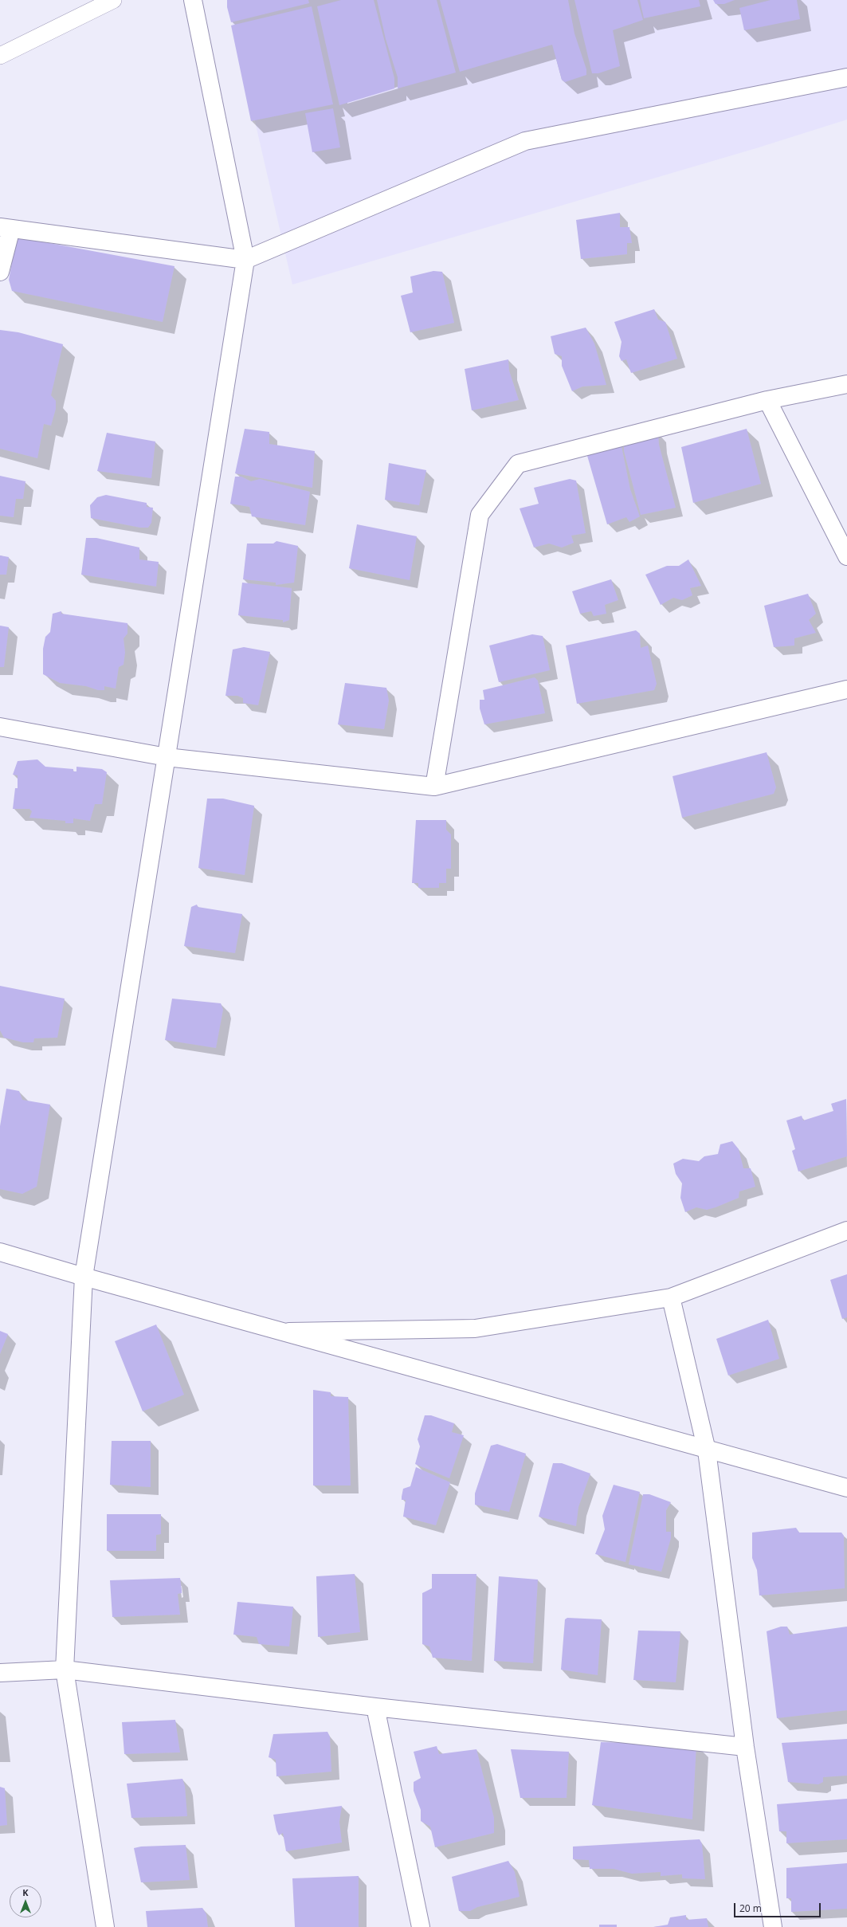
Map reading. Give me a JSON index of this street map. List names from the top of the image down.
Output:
{
  "scale_bar": "20 m",
  "north": "top"
}
